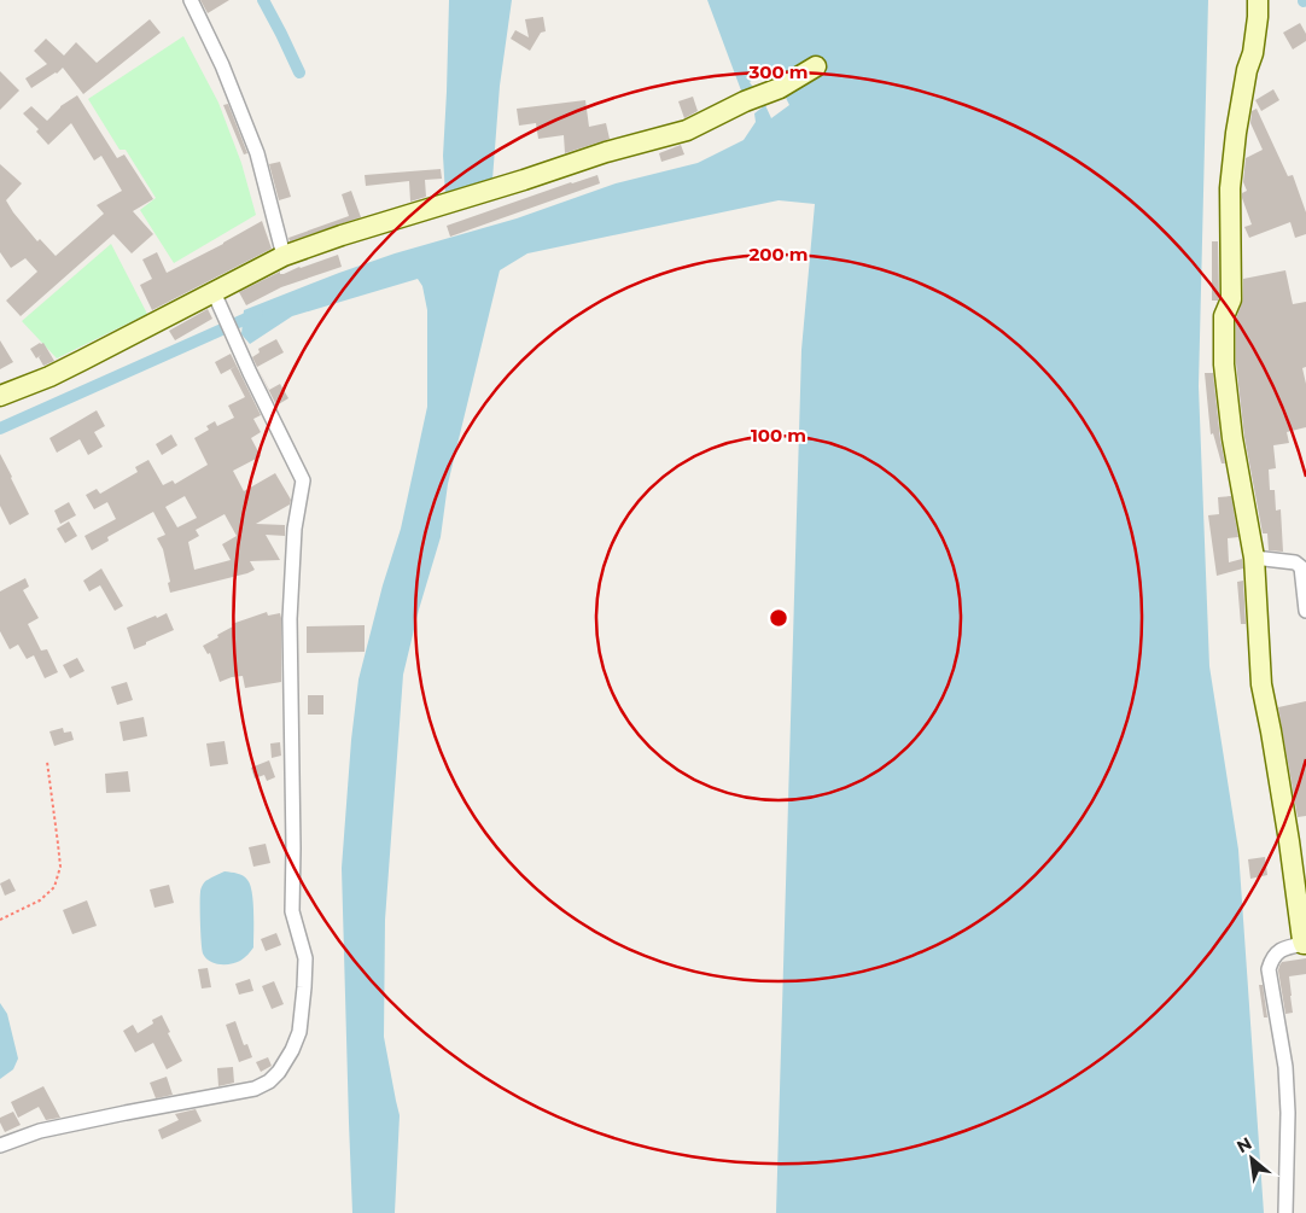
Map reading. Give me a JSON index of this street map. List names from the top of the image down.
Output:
{
  "north": "top left",
  "rings": ["300 m", "200 m", "100 m"]
}
